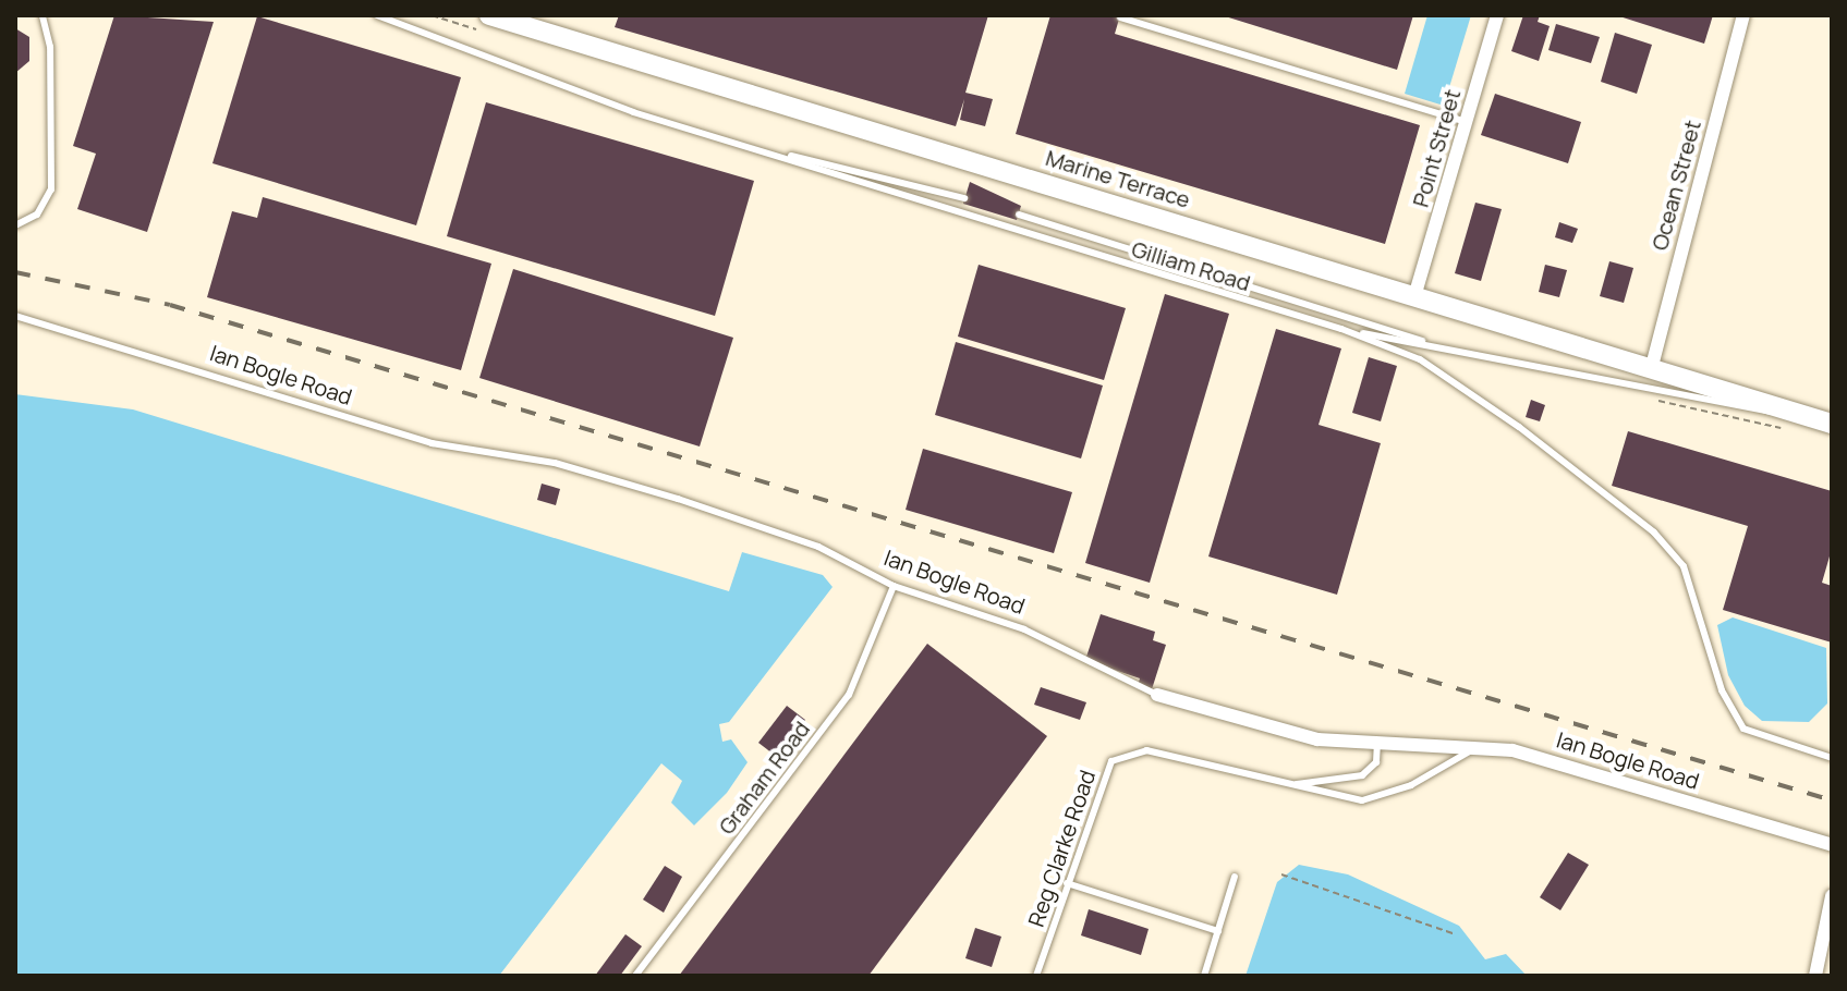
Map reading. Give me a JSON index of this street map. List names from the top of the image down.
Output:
{
  "streets": {
    "main road": ["Marine Terrace"],
    "street": ["Point Street", "Ocean Street", "Ian Bogle Road"],
    "lane": ["Gilliam Road", "Graham Road", "Reg Clarke Road"]
  },
  "crossings": [
    ["Point Street", "Marine Terrace"],
    ["Marine Terrace", "Ocean Street"],
    ["Ian Bogle Road", "Graham Road"]
  ]
}
